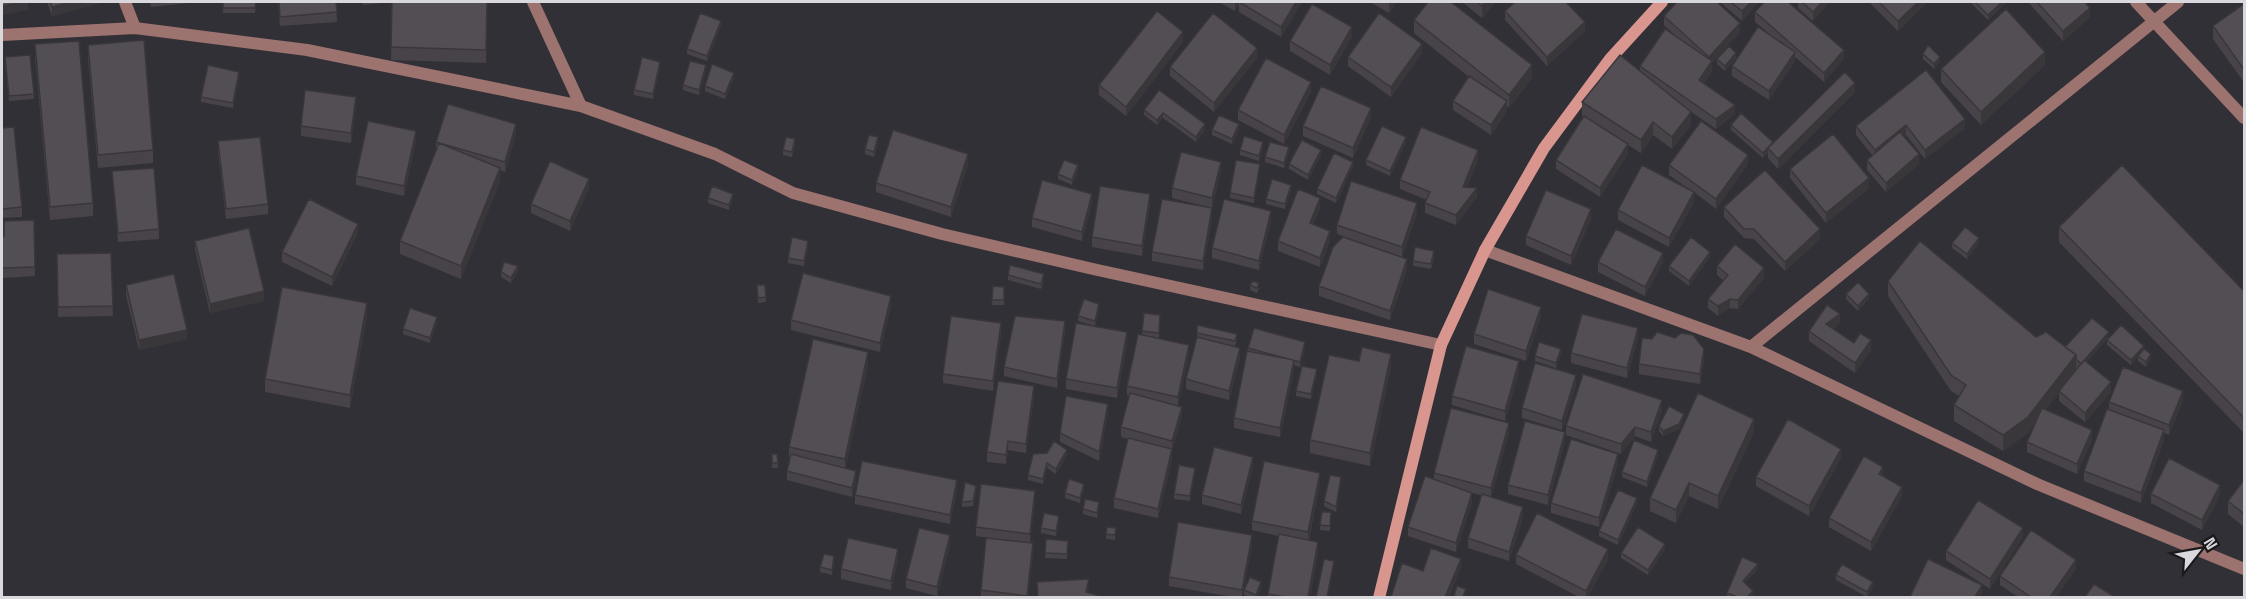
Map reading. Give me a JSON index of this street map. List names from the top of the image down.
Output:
{
  "north": "top right"
}
